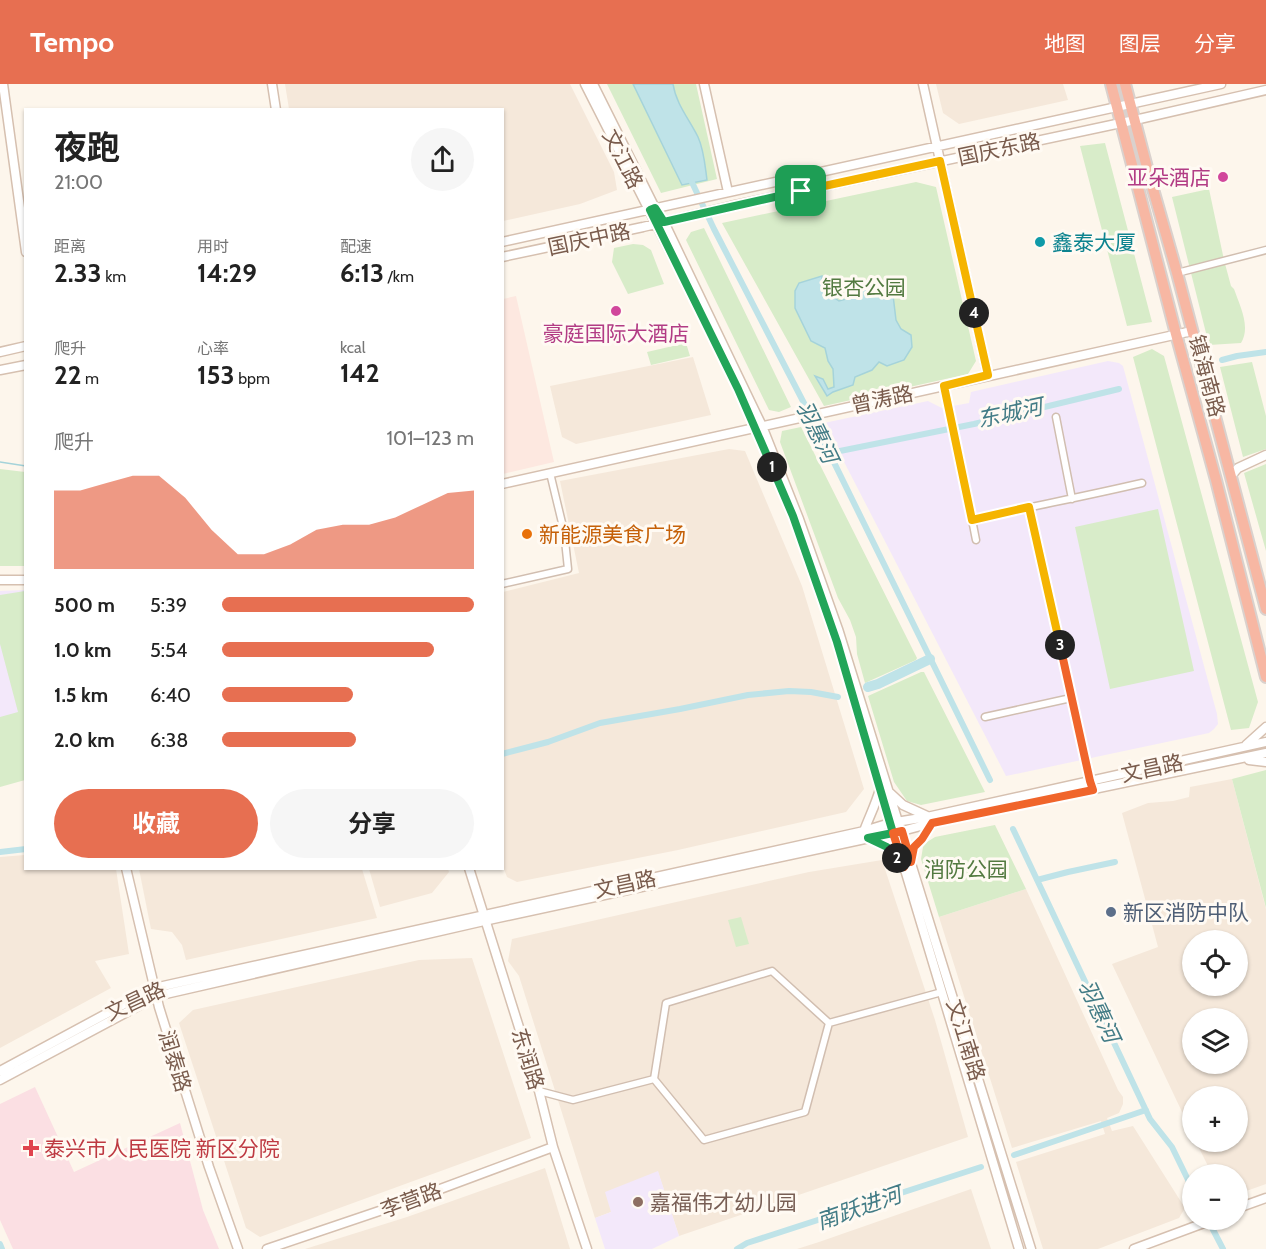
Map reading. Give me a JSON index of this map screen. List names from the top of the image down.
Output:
{
  "streets": {
    "highway": ["镇海南路"],
    "main road": [
      "国庆东路",
      "文江路",
      "国庆中路",
      "曾涛路",
      "文昌路",
      "文江南路",
      "东润路",
      "润泰路",
      "李营路"
    ]
  },
  "crossings": [
    ["国庆东路", "文江路"],
    ["国庆东路", "国庆中路"],
    ["国庆东路", "镇海南路"],
    ["文江路", "国庆中路"],
    ["文江路", "曾涛路"],
    ["文江路", "文江南路"],
    ["镇海南路", "曾涛路"],
    ["文昌路", "文江南路"],
    ["文昌路", "东润路"],
    ["文昌路", "润泰路"],
    ["东润路", "李营路"]
  ],
  "water": ["东城河", "羽惠河", "南跃进河"],
  "parks": ["银杏公园", "消防公园"],
  "places": {
    "other": [
      "亚朵酒店",
      "鑫泰大厦",
      "豪庭国际大酒店",
      "新能源美食广场",
      "新区消防中队",
      "嘉福伟才幼儿园"
    ],
    "health": ["泰兴市人民医院 新区分院"]
  },
  "page": {
    "header": "Tempo",
    "nav": ["地图", "图层", "分享"],
    "heading": ["夜跑", "21:00"],
    "stats": [
      ["距离", "2.33 km"],
      ["用时", "14:29"],
      ["配速", "6:13 /km"],
      ["爬升", "22 m"],
      ["心率", "153 bpm"],
      ["kcal", "142"]
    ],
    "pins": [
      "4",
      "1",
      "3",
      "2"
    ],
    "chart": ["爬升", "101–123 m"],
    "list": [
      {
        "name": "500 m",
        "note": "5:39"
      },
      {
        "name": "1.0 km",
        "note": "5:54"
      },
      {
        "name": "1.5 km",
        "note": "6:40"
      },
      {
        "name": "2.0 km",
        "note": "6:38"
      }
    ],
    "buttons": ["收藏", "分享"],
    "map_buttons": ["+", "−"]
  }
}
